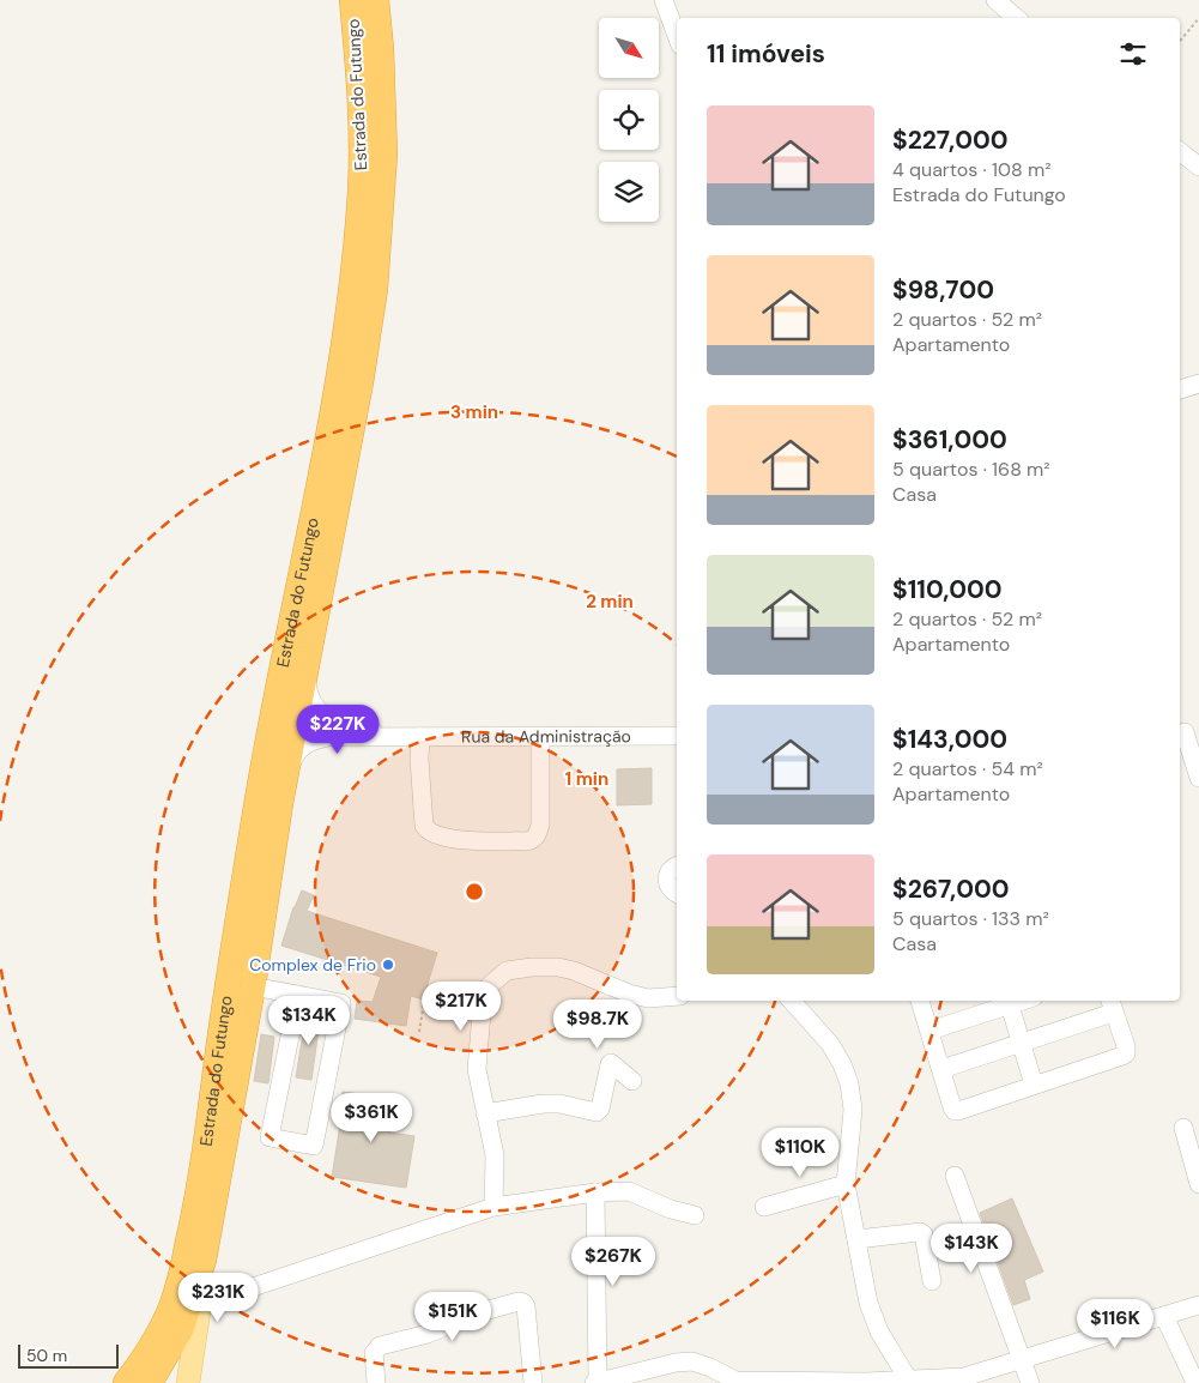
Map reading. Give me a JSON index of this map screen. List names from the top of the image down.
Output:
{
  "streets": {
    "highway": ["Estrada do Futungo"],
    "street": ["Rua da Administração"]
  },
  "places": ["Complex de Frio"],
  "scale_bar": "50 m",
  "north": "bottom right",
  "page": {
    "heading": "11 imóveis",
    "list": [
      {
        "name": "$227,000",
        "note": "4 quartos · 108 m² · Estrada do Futungo"
      },
      {
        "name": "$98,700",
        "note": "2 quartos · 52 m² · Apartamento"
      },
      {
        "name": "$361,000",
        "note": "5 quartos · 168 m² · Casa"
      },
      {
        "name": "$110,000",
        "note": "2 quartos · 52 m² · Apartamento"
      },
      {
        "name": "$143,000",
        "note": "2 quartos · 54 m² · Apartamento"
      },
      {
        "name": "$267,000",
        "note": "5 quartos · 133 m² · Casa"
      }
    ],
    "price": [
      "$227K",
      "$217K",
      "$134K",
      "$98.7K",
      "$361K",
      "$110K",
      "$143K",
      "$267K",
      "$231K",
      "$151K",
      "$116K"
    ],
    "scale": "50 m"
  },
  "rings": ["3 min", "2 min", "1 min"]
}
